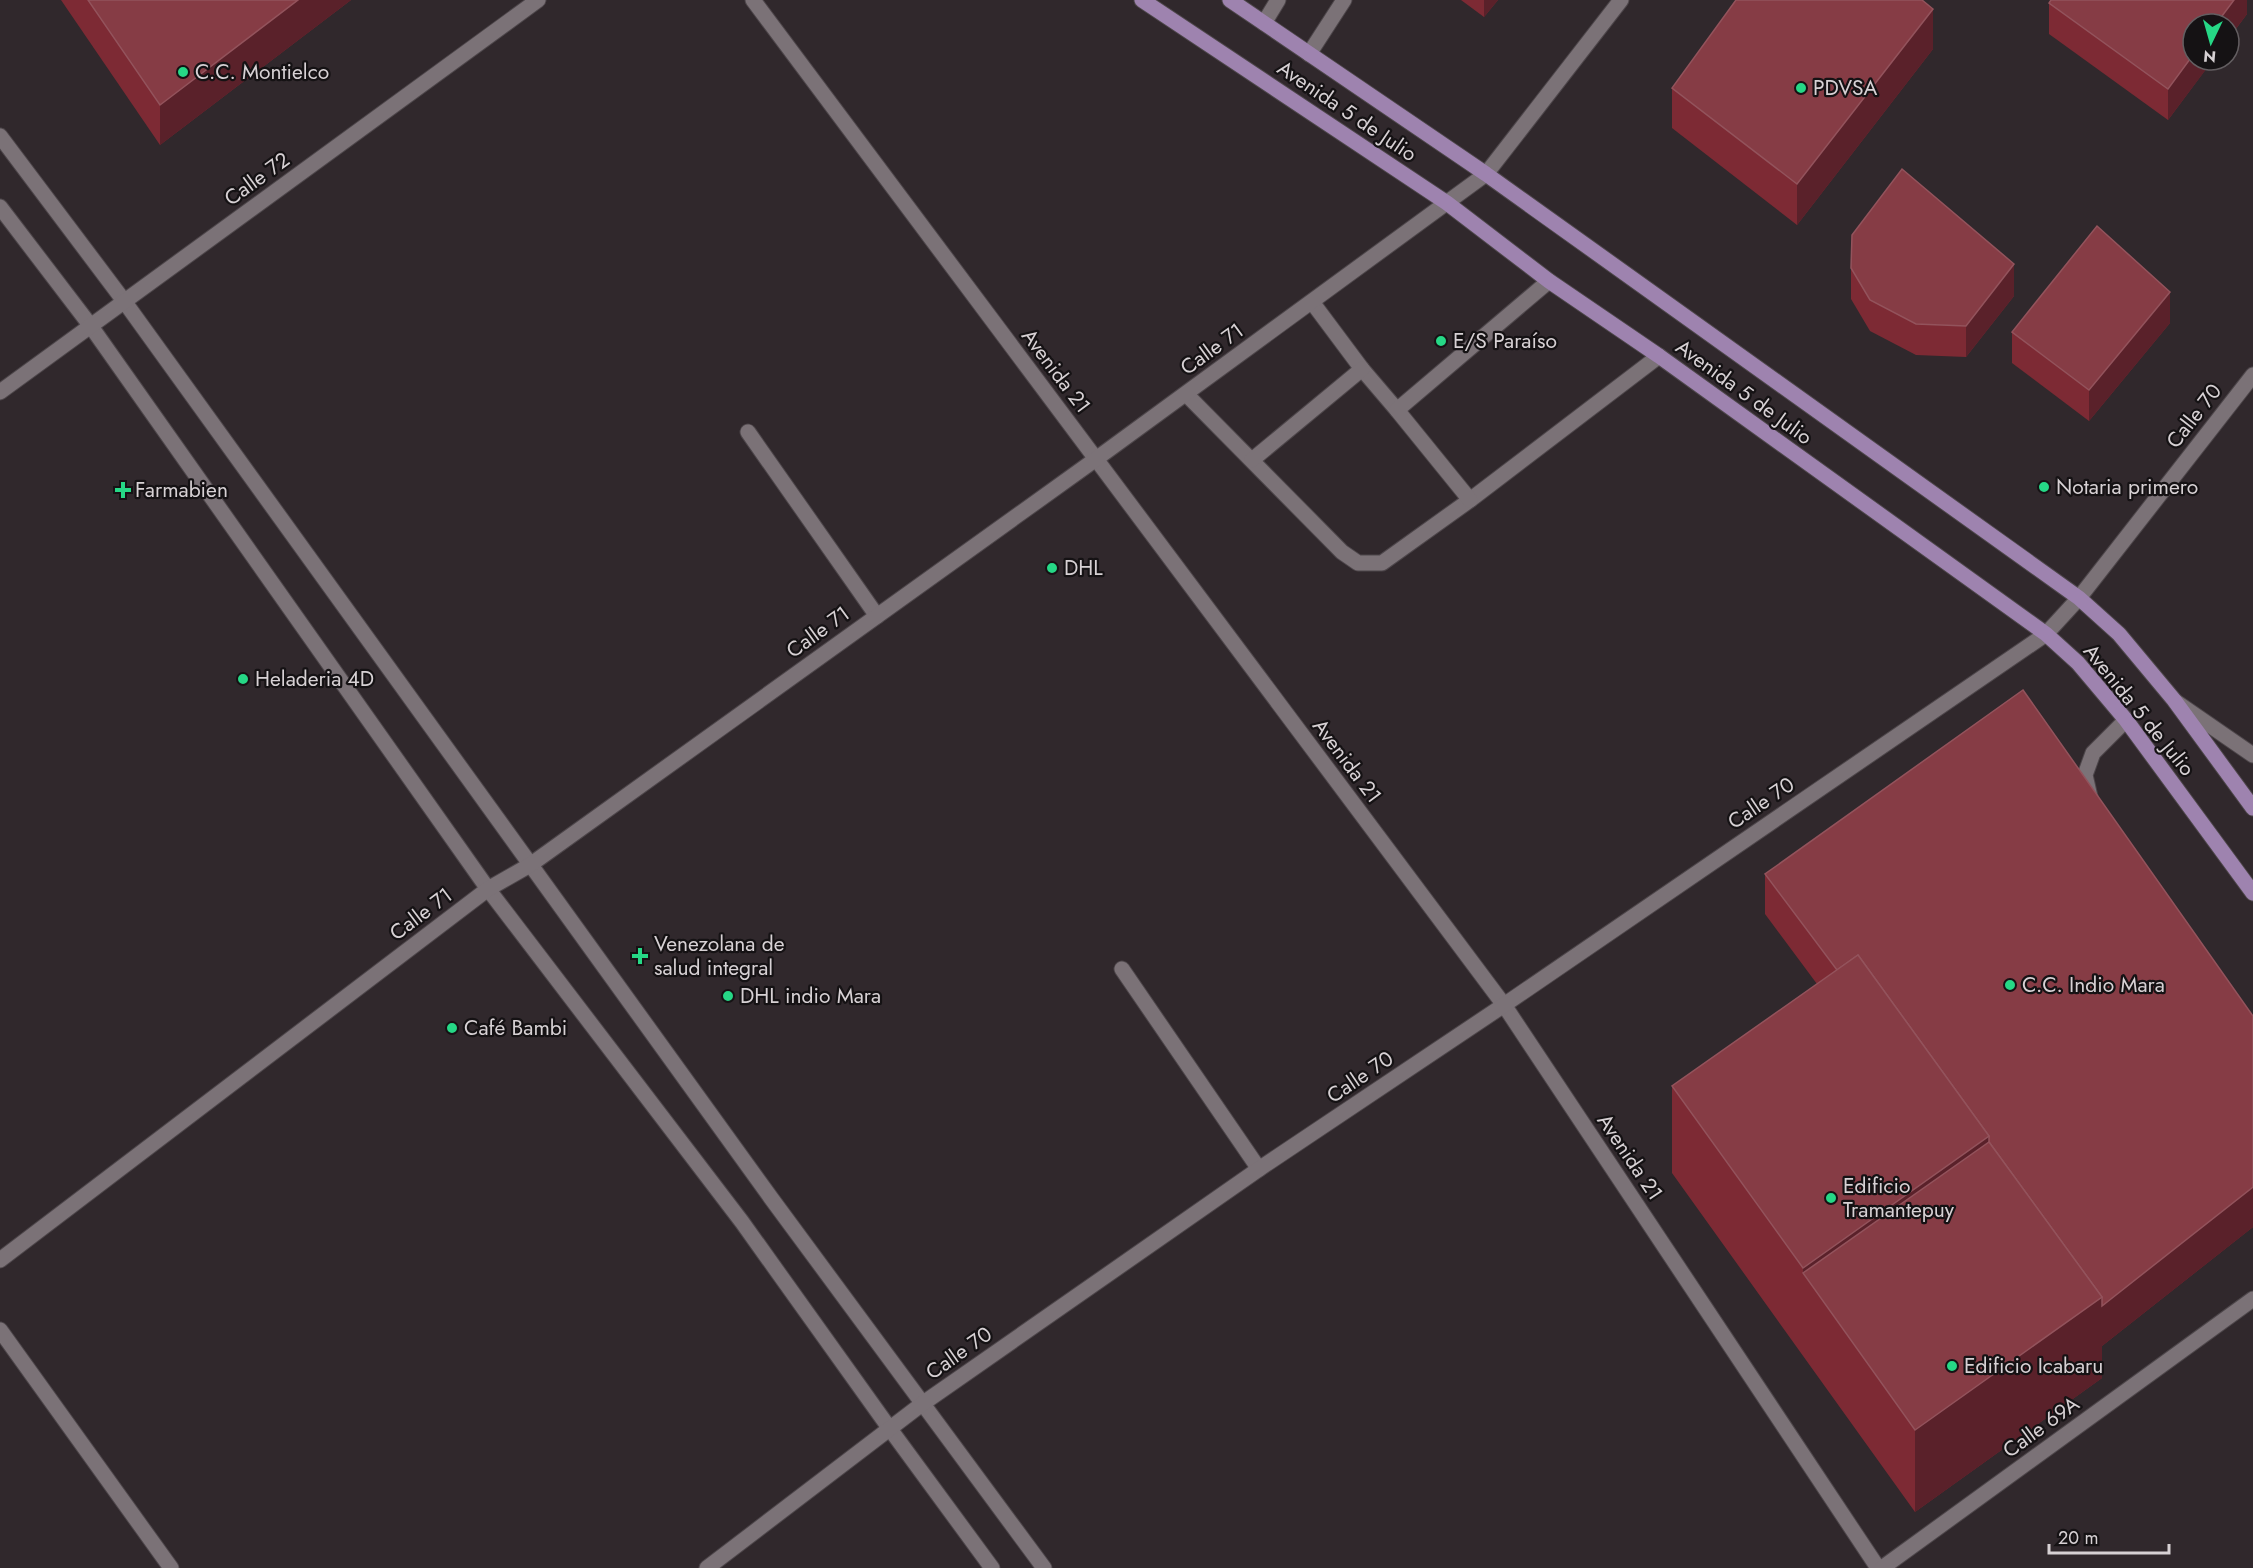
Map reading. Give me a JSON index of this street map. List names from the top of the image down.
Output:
{
  "streets": {
    "main road": ["Avenida 5 de Julio"],
    "street": [
      "Calle 72",
      "Calle 71",
      "Avenida 21",
      "Calle 70",
      "Calle 69A"
    ]
  },
  "crossings": [
    ["Avenida 5 de Julio", "Calle 71"],
    ["Avenida 5 de Julio", "Calle 70"],
    ["Calle 71", "Avenida 21"],
    ["Avenida 21", "Calle 70"],
    ["Avenida 21", "Calle 69A"]
  ],
  "places": {
    "other": [
      "C.C. Montielco",
      "PDVSA",
      "E/S Paraíso",
      "Notaria primero",
      "DHL",
      "Heladeria 4D",
      "C.C. Indio Mara",
      "DHL indio Mara",
      "Café Bambi",
      "Edificio Tramantepuy",
      "Edificio Icabaru"
    ],
    "health": ["Farmabien", "Venezolana de salud integral"]
  },
  "scale_bar": "20 m",
  "north": "bottom"
}
